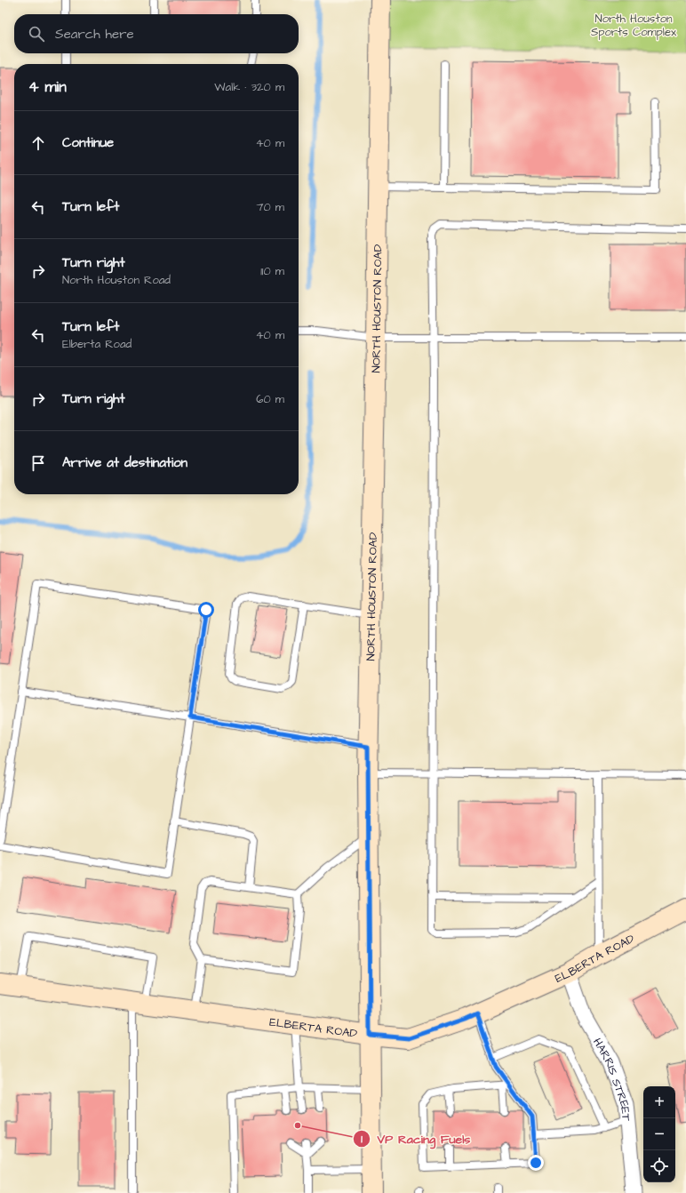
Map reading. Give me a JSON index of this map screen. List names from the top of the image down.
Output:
{
  "streets": {
    "street": ["NORTH HOUSTON ROAD", "ELBERTA ROAD", "HARRIS STREET"]
  },
  "crossings": [
    ["NORTH HOUSTON ROAD", "ELBERTA ROAD"],
    ["ELBERTA ROAD", "HARRIS STREET"]
  ],
  "parks": ["North Houston Sports Complex"],
  "places": ["VP Racing Fuels"],
  "page": {
    "search": "Search here",
    "heading": ["4 min", "Walk · 320 m"],
    "list": [
      ["Continue", "40 m"],
      ["Turn left", "70 m"],
      ["Turn right", "North Houston Road", "110 m"],
      ["Turn left", "Elberta Road", "40 m"],
      ["Turn right", "60 m"],
      "Arrive at destination"
    ],
    "map_buttons": ["+", "−"]
  }
}
